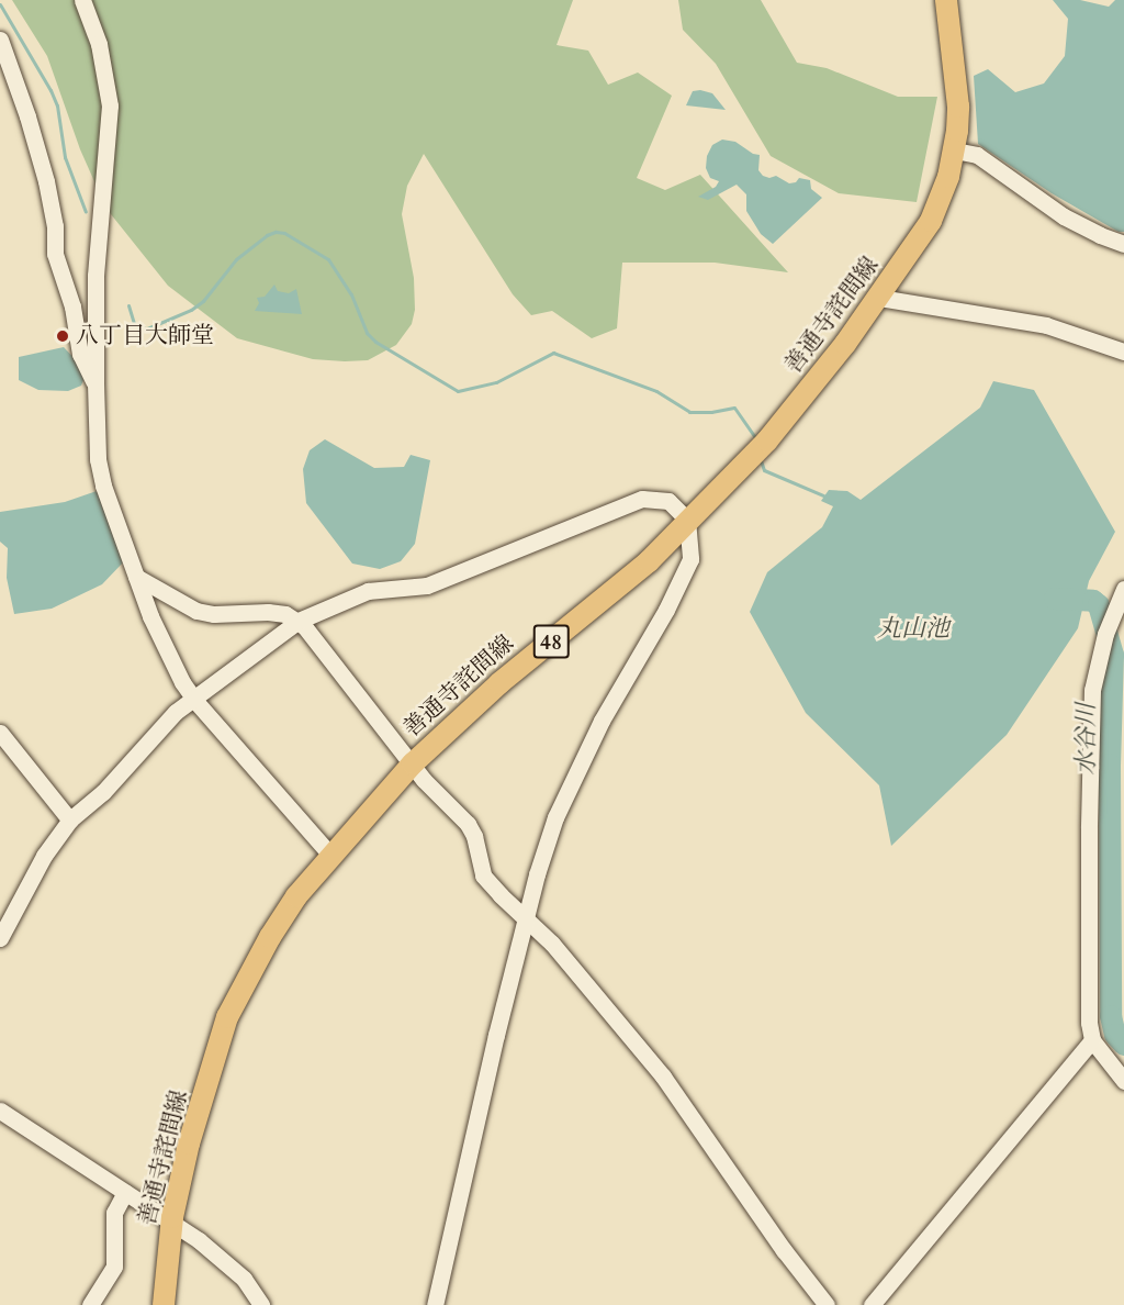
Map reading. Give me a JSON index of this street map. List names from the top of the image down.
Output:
{
  "streets": {
    "main road": ["善通寺詫間線", "48"]
  },
  "water": ["丸山池", "水谷川"],
  "places": ["八丁目大師堂"]
}
